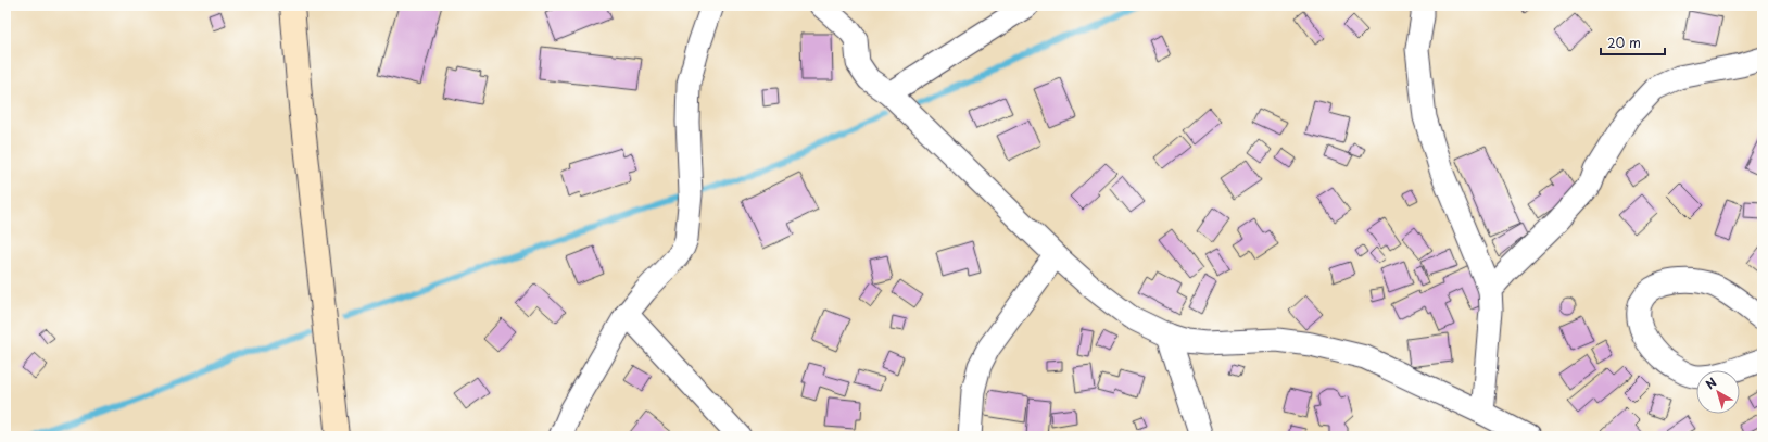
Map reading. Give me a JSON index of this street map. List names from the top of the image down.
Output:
{
  "scale_bar": "20 m",
  "north": "top left"
}
